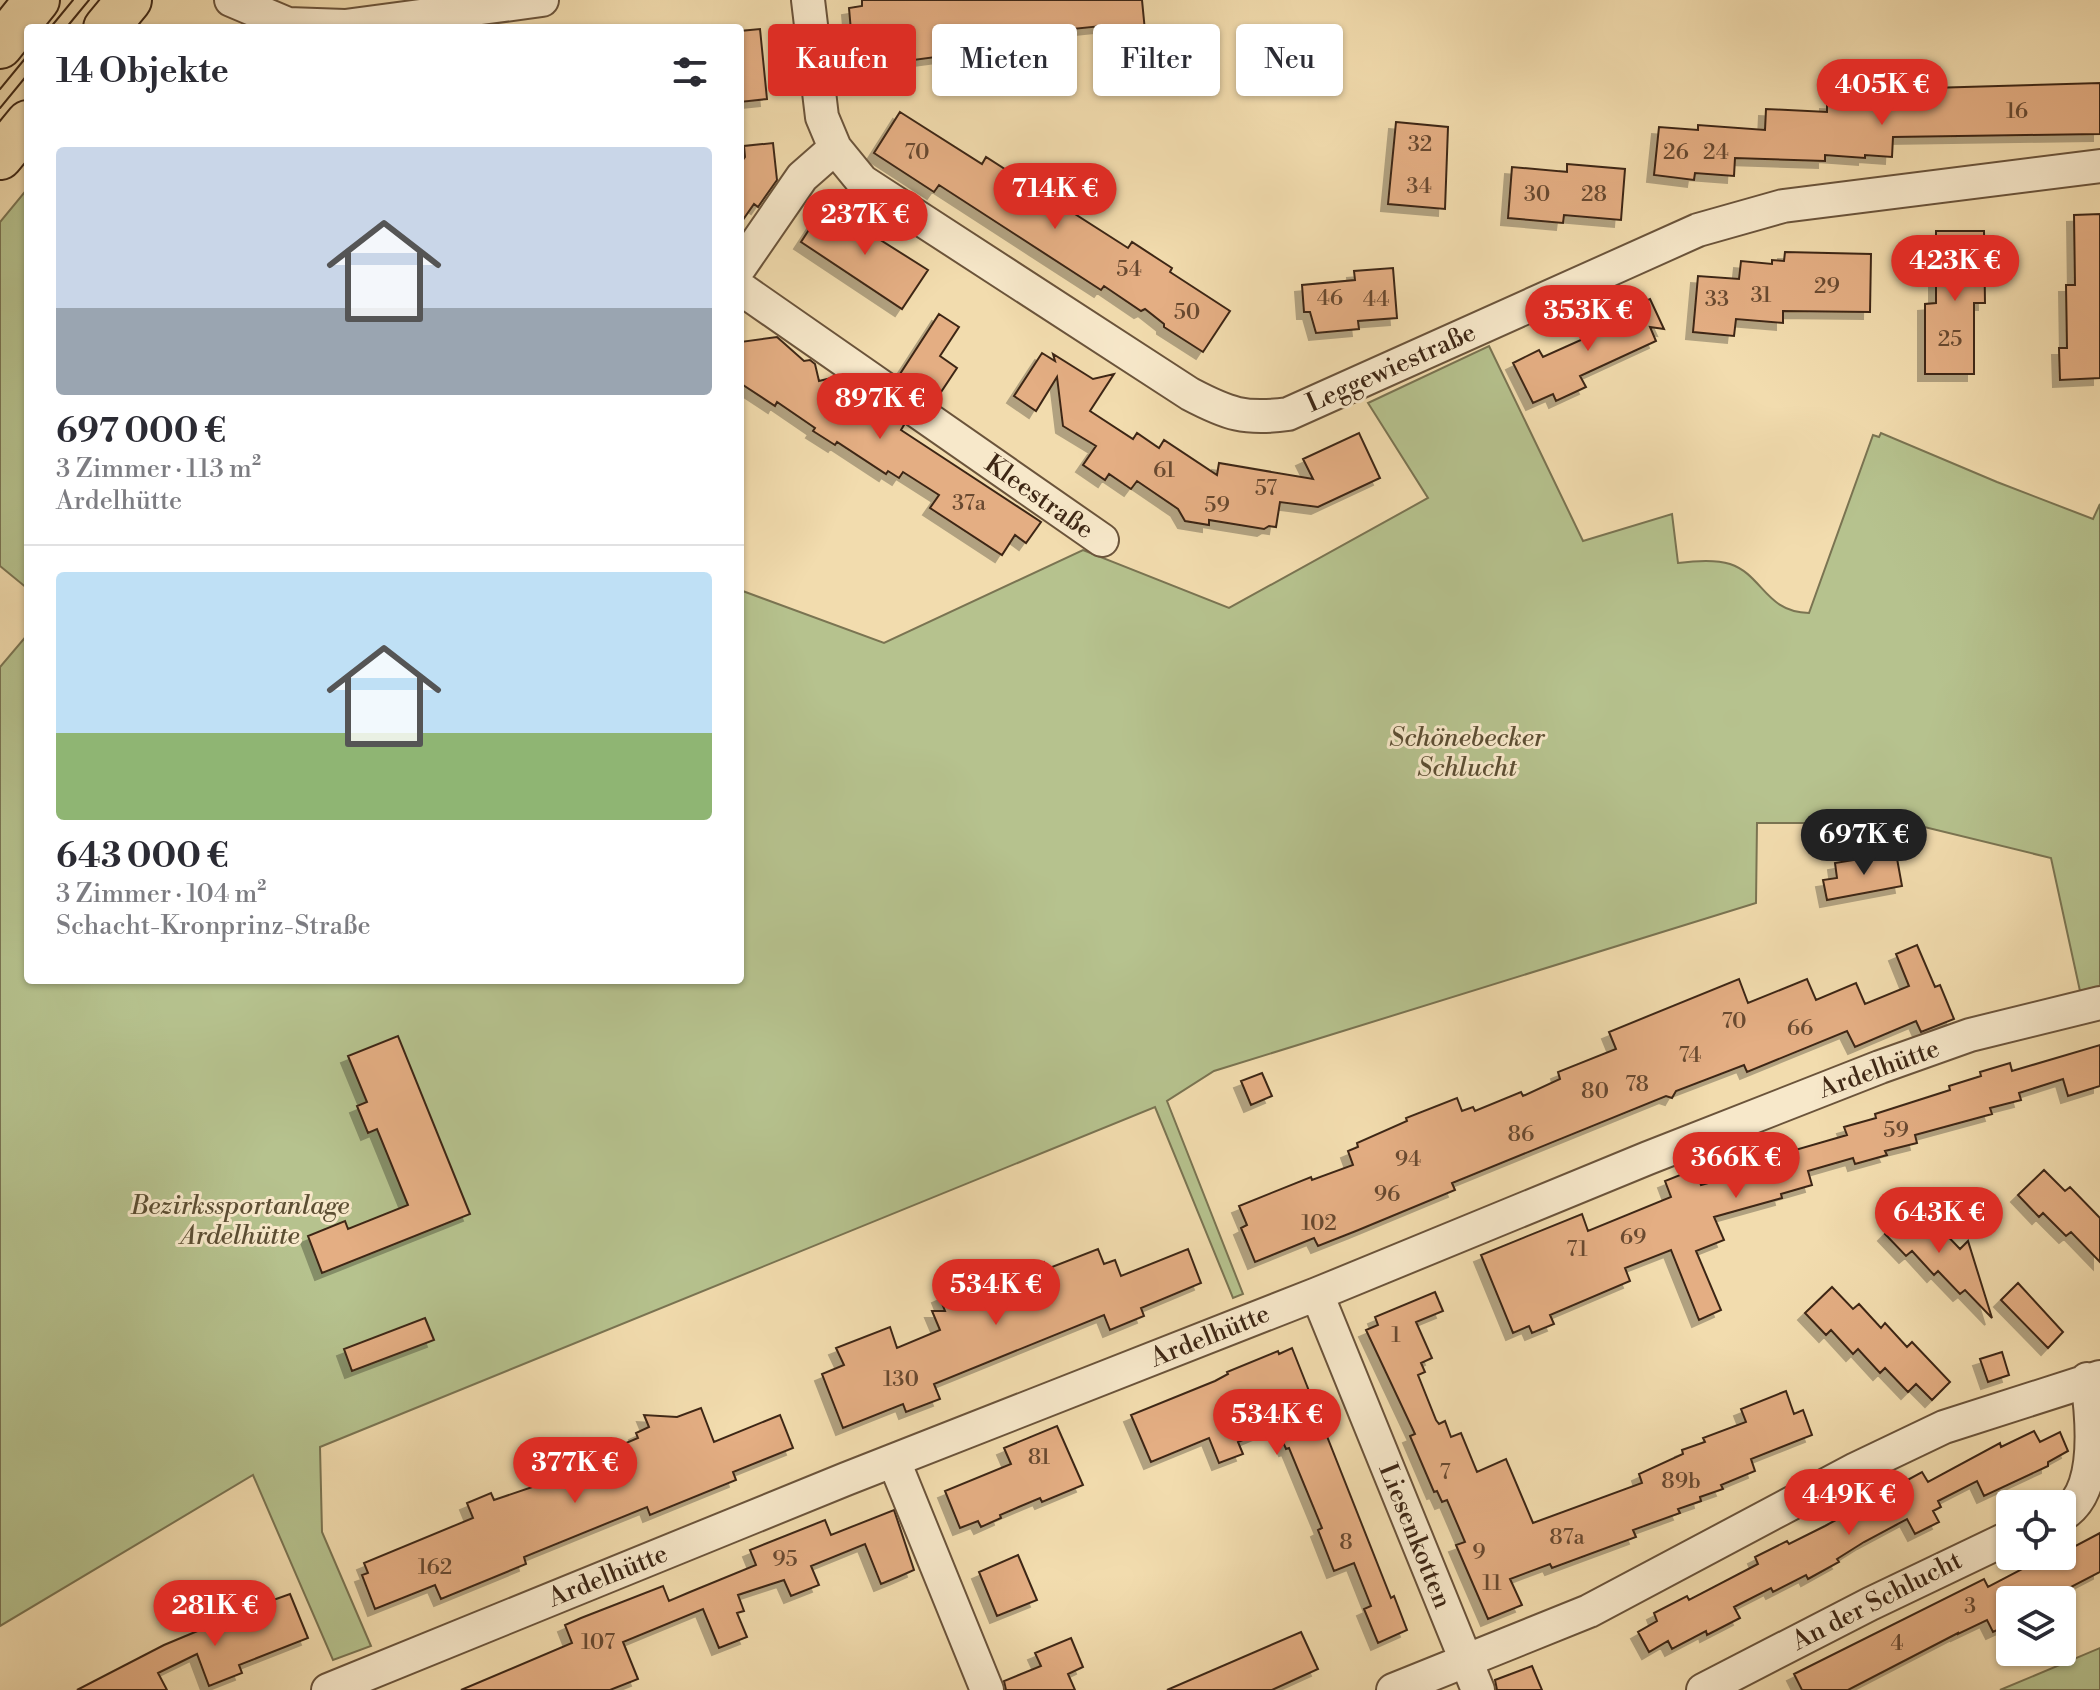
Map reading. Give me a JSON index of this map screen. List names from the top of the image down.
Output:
{
  "streets": {
    "street": [
      "Leggewiestraße",
      "Kleestraße",
      "Ardelhütte",
      "Liesenkotten",
      "An der Schlucht"
    ]
  },
  "crossings": [
    ["Ardelhütte", "Liesenkotten"]
  ],
  "parks": ["Schönebecker Schlucht", "Bezirkssportanlage Ardelhütte"],
  "house_numbers": [
    "16",
    "32",
    "70",
    "26",
    "24",
    "34",
    "30",
    "28",
    "54",
    "29",
    "31",
    "46",
    "44",
    "33",
    "50",
    "25",
    "61",
    "57",
    "37a",
    "59",
    "70",
    "66",
    "74",
    "78",
    "80",
    "59",
    "86",
    "94",
    "96",
    "102",
    "69",
    "71",
    "1",
    "130",
    "81",
    "7",
    "89b",
    "87a",
    "8",
    "9",
    "95",
    "162",
    "11",
    "3",
    "107",
    "4"
  ],
  "page": {
    "chip": [
      "Kaufen",
      "Mieten",
      "Filter",
      "Neu"
    ],
    "heading": "14 Objekte",
    "price": [
      "405K €",
      "714K €",
      "237K €",
      "423K €",
      "353K €",
      "897K €",
      "697K €",
      "366K €",
      "643K €",
      "534K €",
      "534K €",
      "377K €",
      "449K €",
      "281K €"
    ],
    "list": [
      {
        "name": "697 000 €",
        "note": "3 Zimmer · 113 m² · Ardelhütte"
      },
      {
        "name": "643 000 €",
        "note": "3 Zimmer · 104 m² · Schacht-Kronprinz-Straße"
      }
    ]
  }
}
